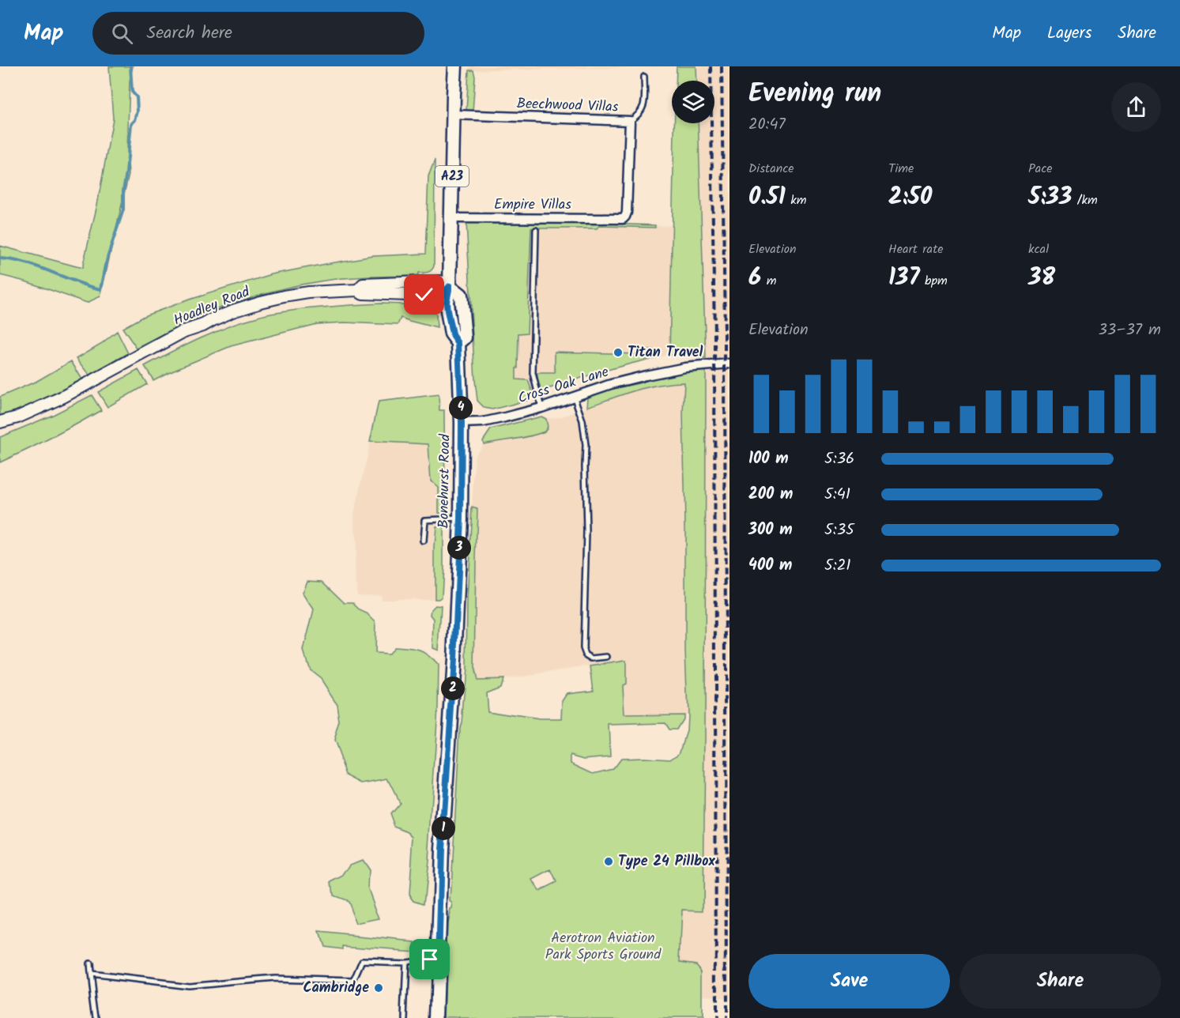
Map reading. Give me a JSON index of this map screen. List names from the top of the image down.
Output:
{
  "streets": {
    "main road": ["A23", "Bonehurst Road"],
    "street": [
      "Beechwood Villas",
      "Empire Villas",
      "Hoadley Road",
      "Cross Oak Lane"
    ]
  },
  "crossings": [
    ["Beechwood Villas", "Empire Villas"],
    ["Beechwood Villas", "Bonehurst Road"],
    ["Empire Villas", "Bonehurst Road"],
    ["Hoadley Road", "Bonehurst Road"],
    ["Cross Oak Lane", "Bonehurst Road"]
  ],
  "parks": ["Aerotron Aviation Park Sports Ground"],
  "places": ["Titan Travel", "Type 24 Pillbox", "Cambridge"],
  "page": {
    "header": "Map",
    "search": "Search here",
    "nav": ["Map", "Layers", "Share"],
    "heading": ["Evening run", "20:47"],
    "stats": [
      ["Distance", "0.51 km"],
      ["Time", "2:50"],
      ["Pace", "5:33 /km"],
      ["Elevation", "6 m"],
      ["Heart rate", "137 bpm"],
      ["kcal", "38"]
    ],
    "chart": ["Elevation", "33–37 m"],
    "pins": [
      "4",
      "3",
      "2",
      "1"
    ],
    "list": [
      {
        "name": "100 m",
        "note": "5:36"
      },
      {
        "name": "200 m",
        "note": "5:41"
      },
      {
        "name": "300 m",
        "note": "5:35"
      },
      {
        "name": "400 m",
        "note": "5:21"
      }
    ],
    "buttons": ["Save", "Share"]
  }
}
